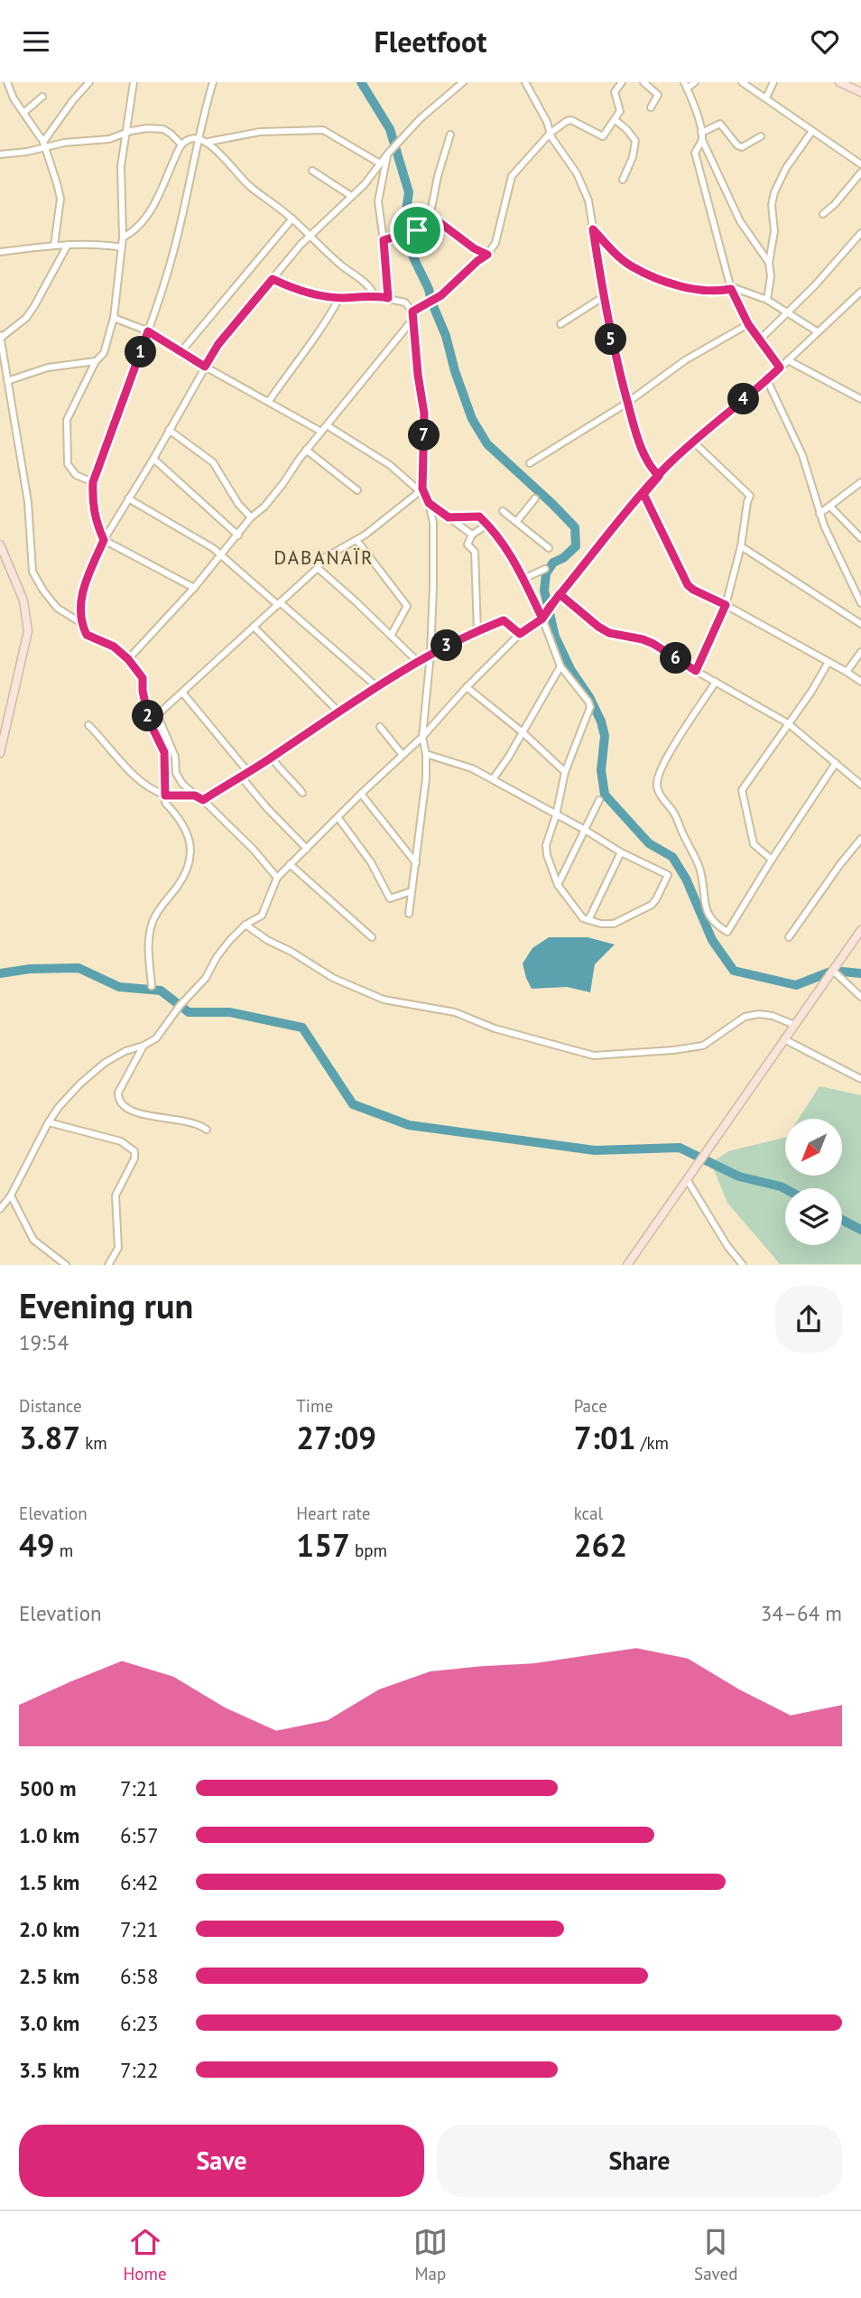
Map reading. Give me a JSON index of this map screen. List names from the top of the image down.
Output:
{
  "districts": ["DABANAÏR"],
  "north": "bottom left",
  "page": {
    "header": "Fleetfoot",
    "pins": [
      "5",
      "1",
      "4",
      "7",
      "3",
      "6",
      "2"
    ],
    "heading": ["Evening run", "19:54"],
    "stats": [
      ["Distance", "3.87 km"],
      ["Time", "27:09"],
      ["Pace", "7:01 /km"],
      ["Elevation", "49 m"],
      ["Heart rate", "157 bpm"],
      ["kcal", "262"]
    ],
    "chart": ["Elevation", "34–64 m"],
    "list": [
      {
        "name": "500 m",
        "note": "7:21"
      },
      {
        "name": "1.0 km",
        "note": "6:57"
      },
      {
        "name": "1.5 km",
        "note": "6:42"
      },
      {
        "name": "2.0 km",
        "note": "7:21"
      },
      {
        "name": "2.5 km",
        "note": "6:58"
      },
      {
        "name": "3.0 km",
        "note": "6:23"
      },
      {
        "name": "3.5 km",
        "note": "7:22"
      }
    ],
    "buttons": ["Save", "Share"],
    "tabs": ["Home", "Map", "Saved"]
  }
}
